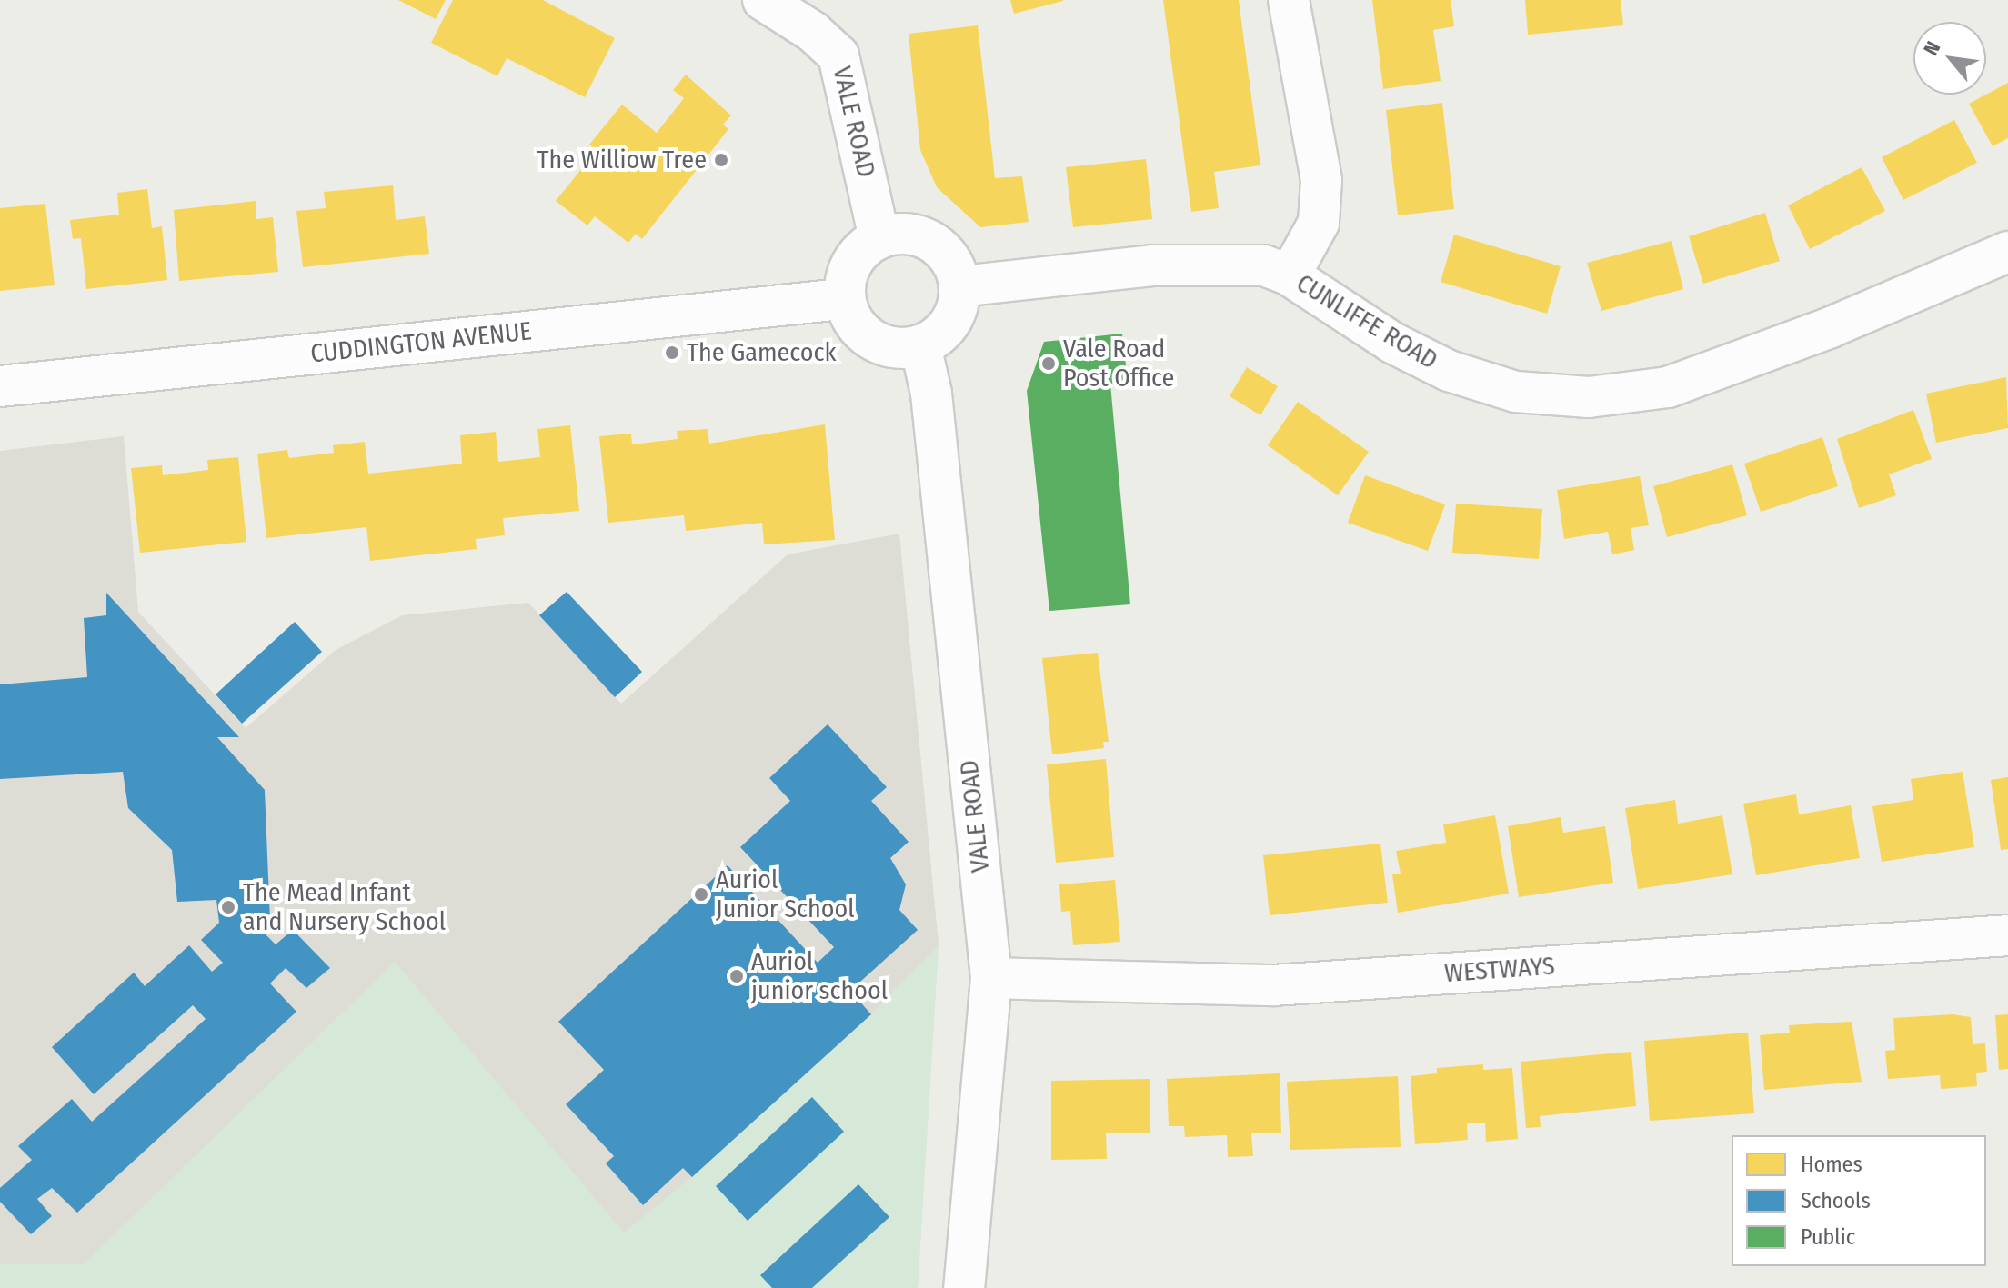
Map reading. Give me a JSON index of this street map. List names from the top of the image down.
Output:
{
  "streets": {
    "street": [
      "VALE ROAD",
      "CUNLIFFE ROAD",
      "CUDDINGTON AVENUE",
      "WESTWAYS"
    ]
  },
  "crossings": [
    ["VALE ROAD", "CUNLIFFE ROAD"],
    ["VALE ROAD", "CUDDINGTON AVENUE"],
    ["VALE ROAD", "WESTWAYS"],
    ["CUNLIFFE ROAD", "CUDDINGTON AVENUE"]
  ],
  "places": [
    "The Williow Tree",
    "The Gamecock",
    "Vale Road Post Office",
    "Auriol Junior School",
    "The Mead Infant and Nursery School",
    "Auriol junior school"
  ],
  "legend": ["Homes", "Schools", "Public"],
  "north": "top left"
}
